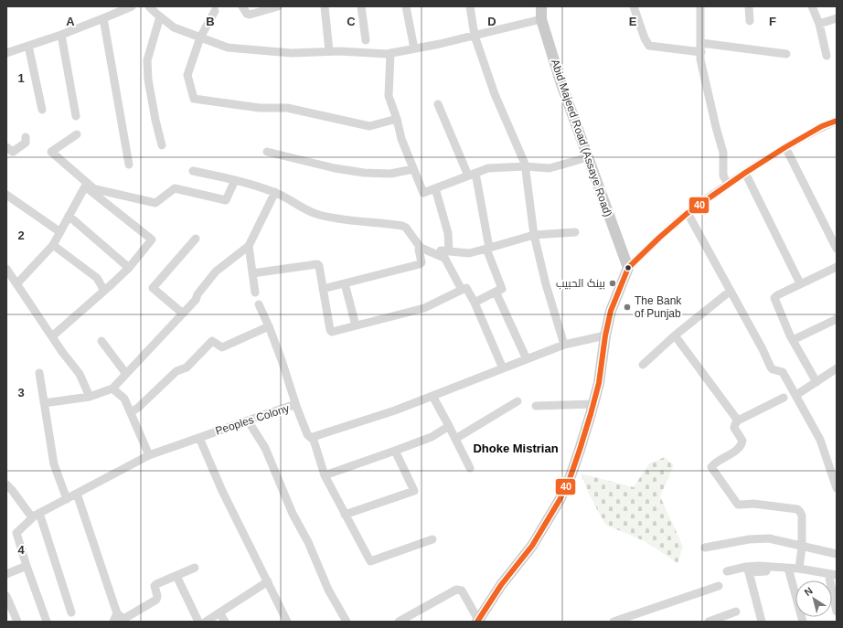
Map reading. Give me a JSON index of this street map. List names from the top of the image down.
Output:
{
  "streets": {
    "main road": ["Abid Majeed Road (Assaye Road)"],
    "street": ["Peoples Colony"]
  },
  "districts": ["Dhoke Mistrian"],
  "places": ["بينک الحبيب", "The Bank of Punjab"],
  "lines": ["transit line 40"],
  "north": "top left",
  "grid": {
    "columns": [
      "A",
      "B",
      "C",
      "D",
      "E",
      "F"
    ],
    "rows": [
      "1",
      "2",
      "3",
      "4"
    ]
  }
}
